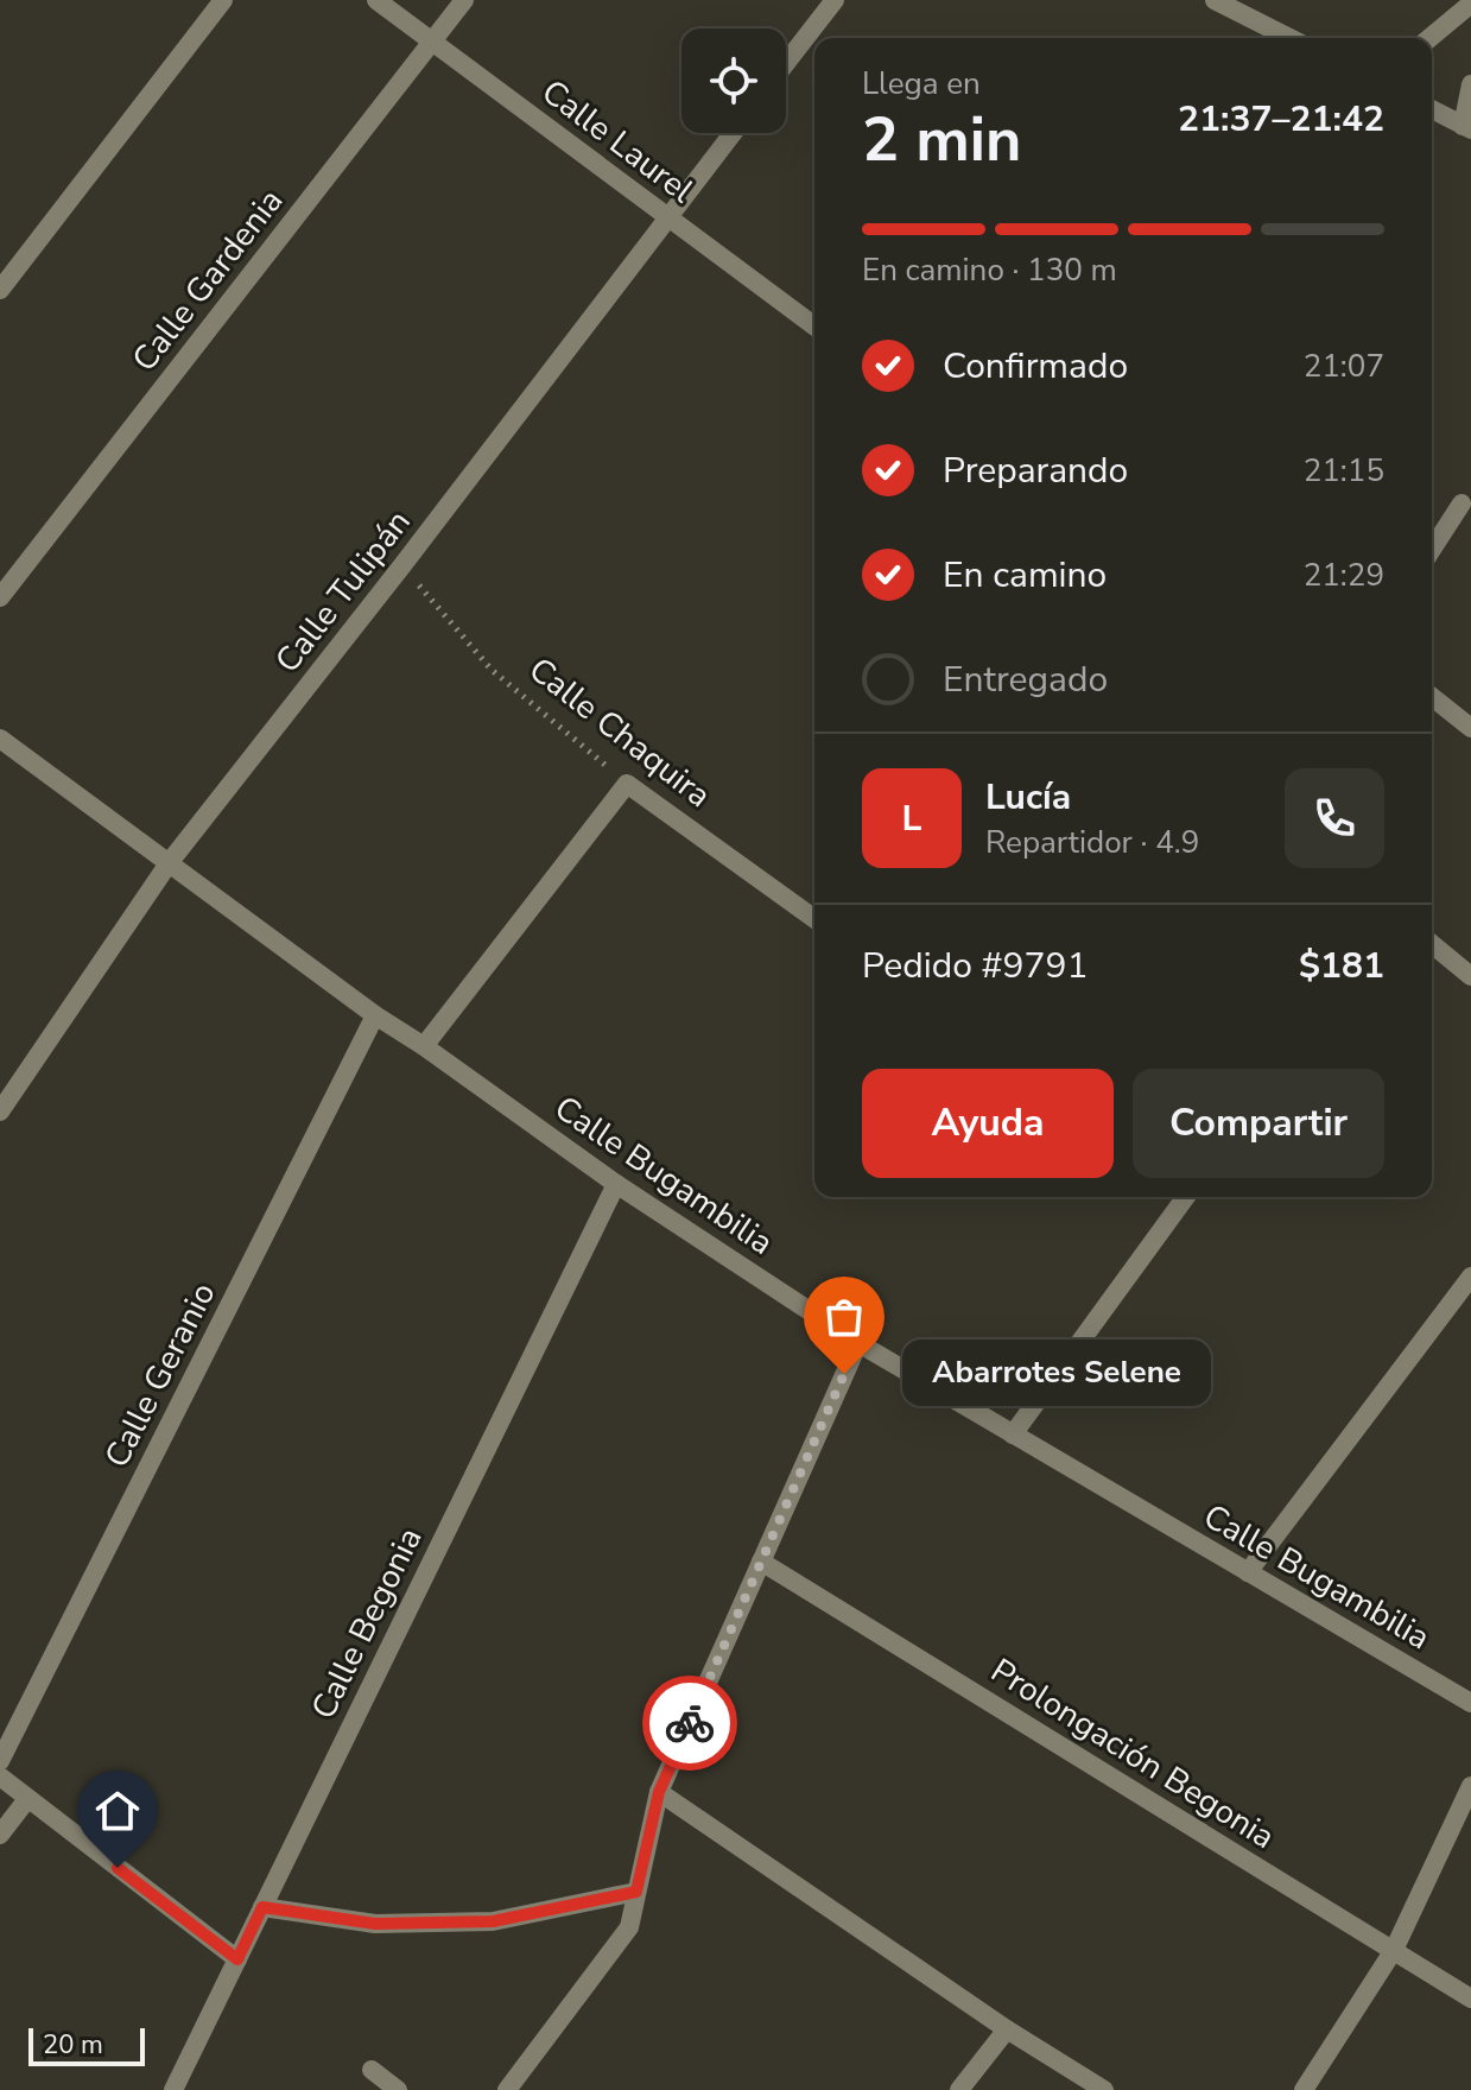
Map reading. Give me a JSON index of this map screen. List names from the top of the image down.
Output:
{
  "streets": {
    "street": [
      "Calle Laurel",
      "Calle Gardenia",
      "Calle Tulipán",
      "Calle Chaquira",
      "Calle Bugambilia",
      "Calle Geranio",
      "Calle Begonia",
      "Prolongación Begonia"
    ]
  },
  "crossings": [
    ["Calle Laurel", "Calle Gardenia"],
    ["Calle Laurel", "Calle Tulipán"],
    ["Calle Tulipán", "Calle Chaquira"],
    ["Calle Tulipán", "Calle Bugambilia"],
    ["Calle Bugambilia", "Calle Geranio"],
    ["Calle Bugambilia", "Calle Begonia"]
  ],
  "places": ["Abarrotes Selene"],
  "scale_bar": "20 m",
  "page": {
    "heading": ["2 min", "Llega en", "21:37–21:42"],
    "panel": [
      "Lucía",
      "Repartidor · 4.9",
      "Pedido #9791",
      "$181"
    ],
    "bar": "En camino · 130 m",
    "list": [
      ["Confirmado", "21:07"],
      ["Preparando", "21:15"],
      ["En camino", "21:29"],
      "Entregado"
    ],
    "round": "L",
    "buttons": ["Ayuda", "Compartir"],
    "bubble": "Abarrotes Selene",
    "scale": "20 m"
  }
}
